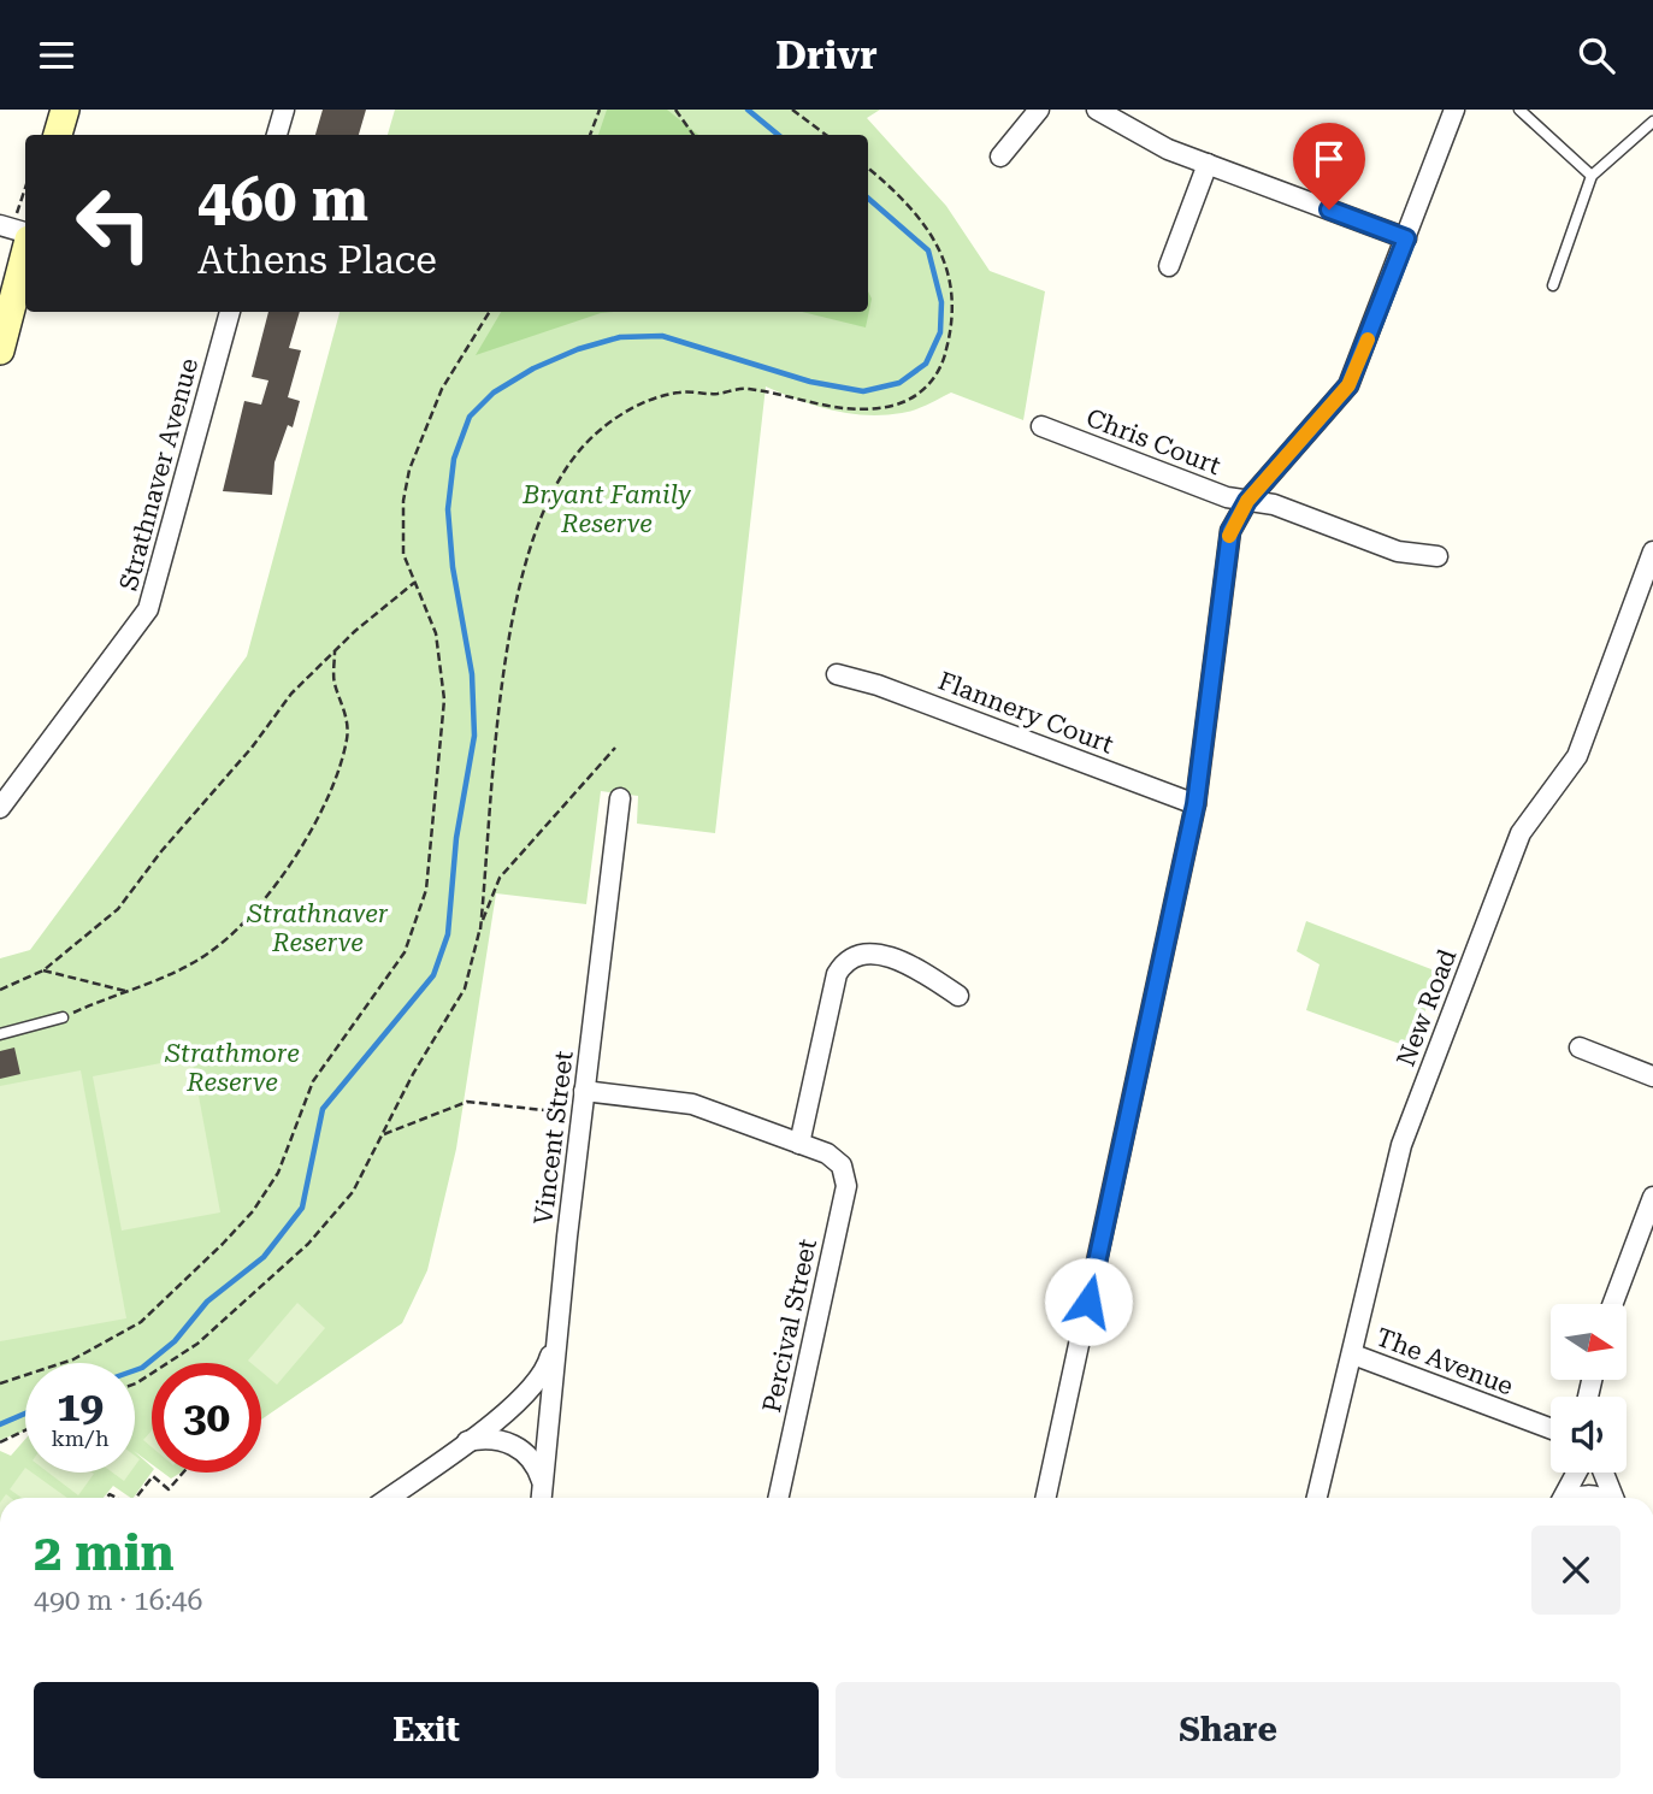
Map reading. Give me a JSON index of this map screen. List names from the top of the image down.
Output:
{
  "streets": {
    "street": [
      "Chris Court",
      "Strathnaver Avenue",
      "Flannery Court",
      "New Road",
      "Vincent Street",
      "Percival Street",
      "The Avenue"
    ]
  },
  "crossings": [
    ["New Road", "The Avenue"]
  ],
  "parks": ["Bryant Family Reserve", "Strathnaver Reserve", "Strathmore Reserve"],
  "north": "right",
  "page": {
    "header": "Drivr",
    "turn": ["460 m", "Athens Place"],
    "speed": "19 km/h",
    "limit": "30",
    "heading": ["2 min", "490 m · 16:46"],
    "buttons": ["Exit", "Share"]
  }
}
